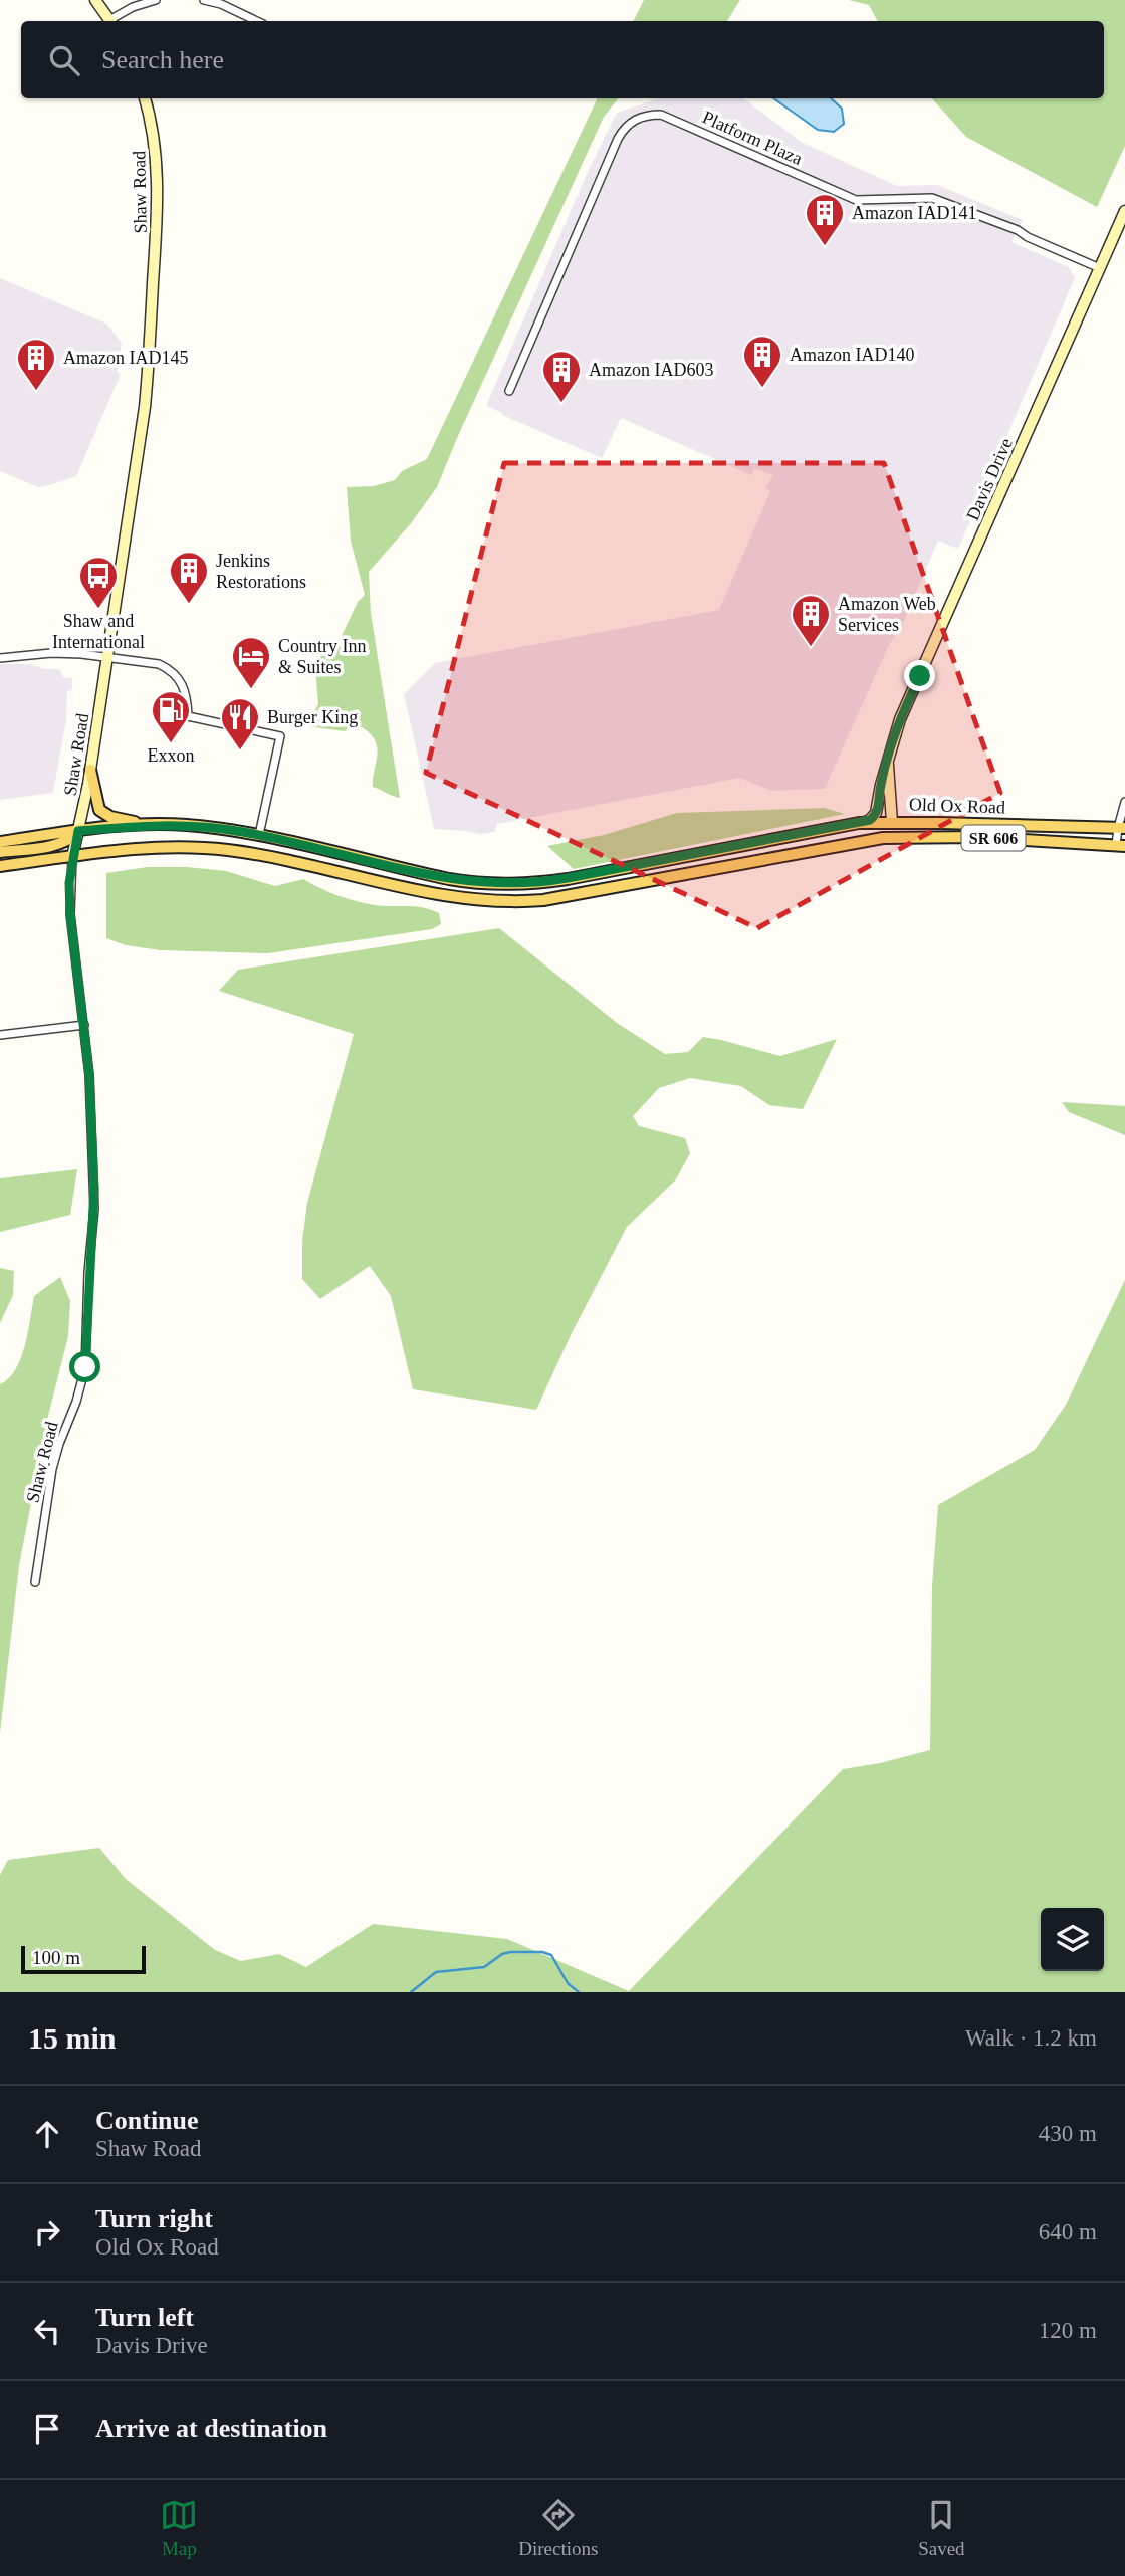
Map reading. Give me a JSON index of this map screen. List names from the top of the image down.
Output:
{
  "streets": {
    "main road": [
      "Shaw Road",
      "Davis Drive",
      "Old Ox Road",
      "SR 606"
    ],
    "street": ["Platform Plaza"]
  },
  "crossings": [
    ["Platform Plaza", "Davis Drive"],
    ["Shaw Road", "Old Ox Road"],
    ["Davis Drive", "Old Ox Road"]
  ],
  "places": {
    "building": [
      "Amazon IAD141",
      "Amazon IAD140",
      "Amazon IAD145",
      "Amazon IAD603",
      "Jenkins Restorations",
      "Amazon Web Services"
    ],
    "bus stop": ["Shaw and International"],
    "hotel": ["Country Inn & Suites"],
    "fuel station": ["Exxon"],
    "restaurant": ["Burger King"]
  },
  "scale_bar": "100 m",
  "page": {
    "search": "Search here",
    "scale": "100 m",
    "heading": ["15 min", "Walk · 1.2 km"],
    "list": [
      ["Continue", "Shaw Road", "430 m"],
      ["Turn right", "Old Ox Road", "640 m"],
      ["Turn left", "Davis Drive", "120 m"],
      "Arrive at destination"
    ],
    "nav": ["Map", "Directions", "Saved"]
  }
}
